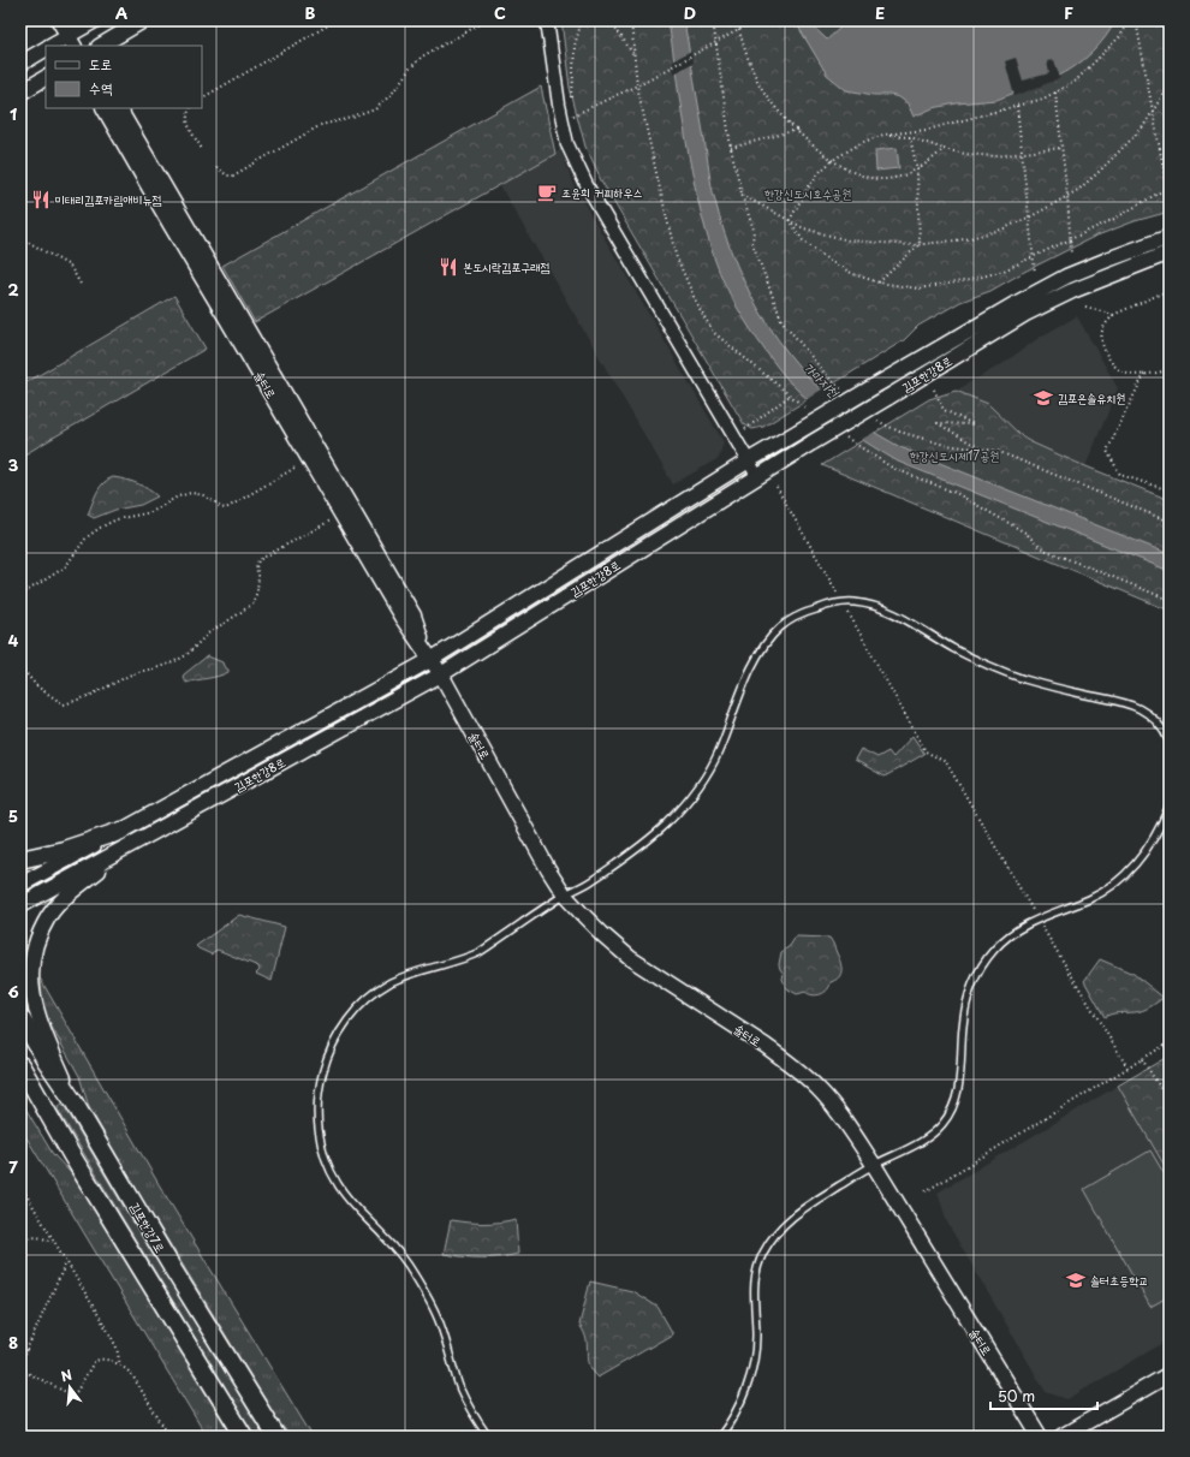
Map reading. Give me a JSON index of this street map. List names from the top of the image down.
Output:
{
  "streets": {
    "main road": ["김포한강7로"],
    "street": ["김포한강8로", "솔터로"]
  },
  "crossings": [
    ["김포한강8로", "솔터로"]
  ],
  "water": ["가마지천"],
  "parks": ["한강신도시호수공원", "한강신도시제17공원"],
  "places": {
    "cafe": ["조윤희 커피하우스"],
    "restaurant": ["미태리김포카림애비뉴점", "본도시락김포구래점"],
    "school or university": ["김포은솔유치원", "솔터초등학교"]
  },
  "legend": ["도로", "수역"],
  "scale_bar": "50 m",
  "north": "top",
  "grid": {
    "columns": [
      "A",
      "B",
      "C",
      "D",
      "E",
      "F"
    ],
    "rows": [
      "1",
      "2",
      "3",
      "4",
      "5",
      "6",
      "7",
      "8"
    ]
  }
}
